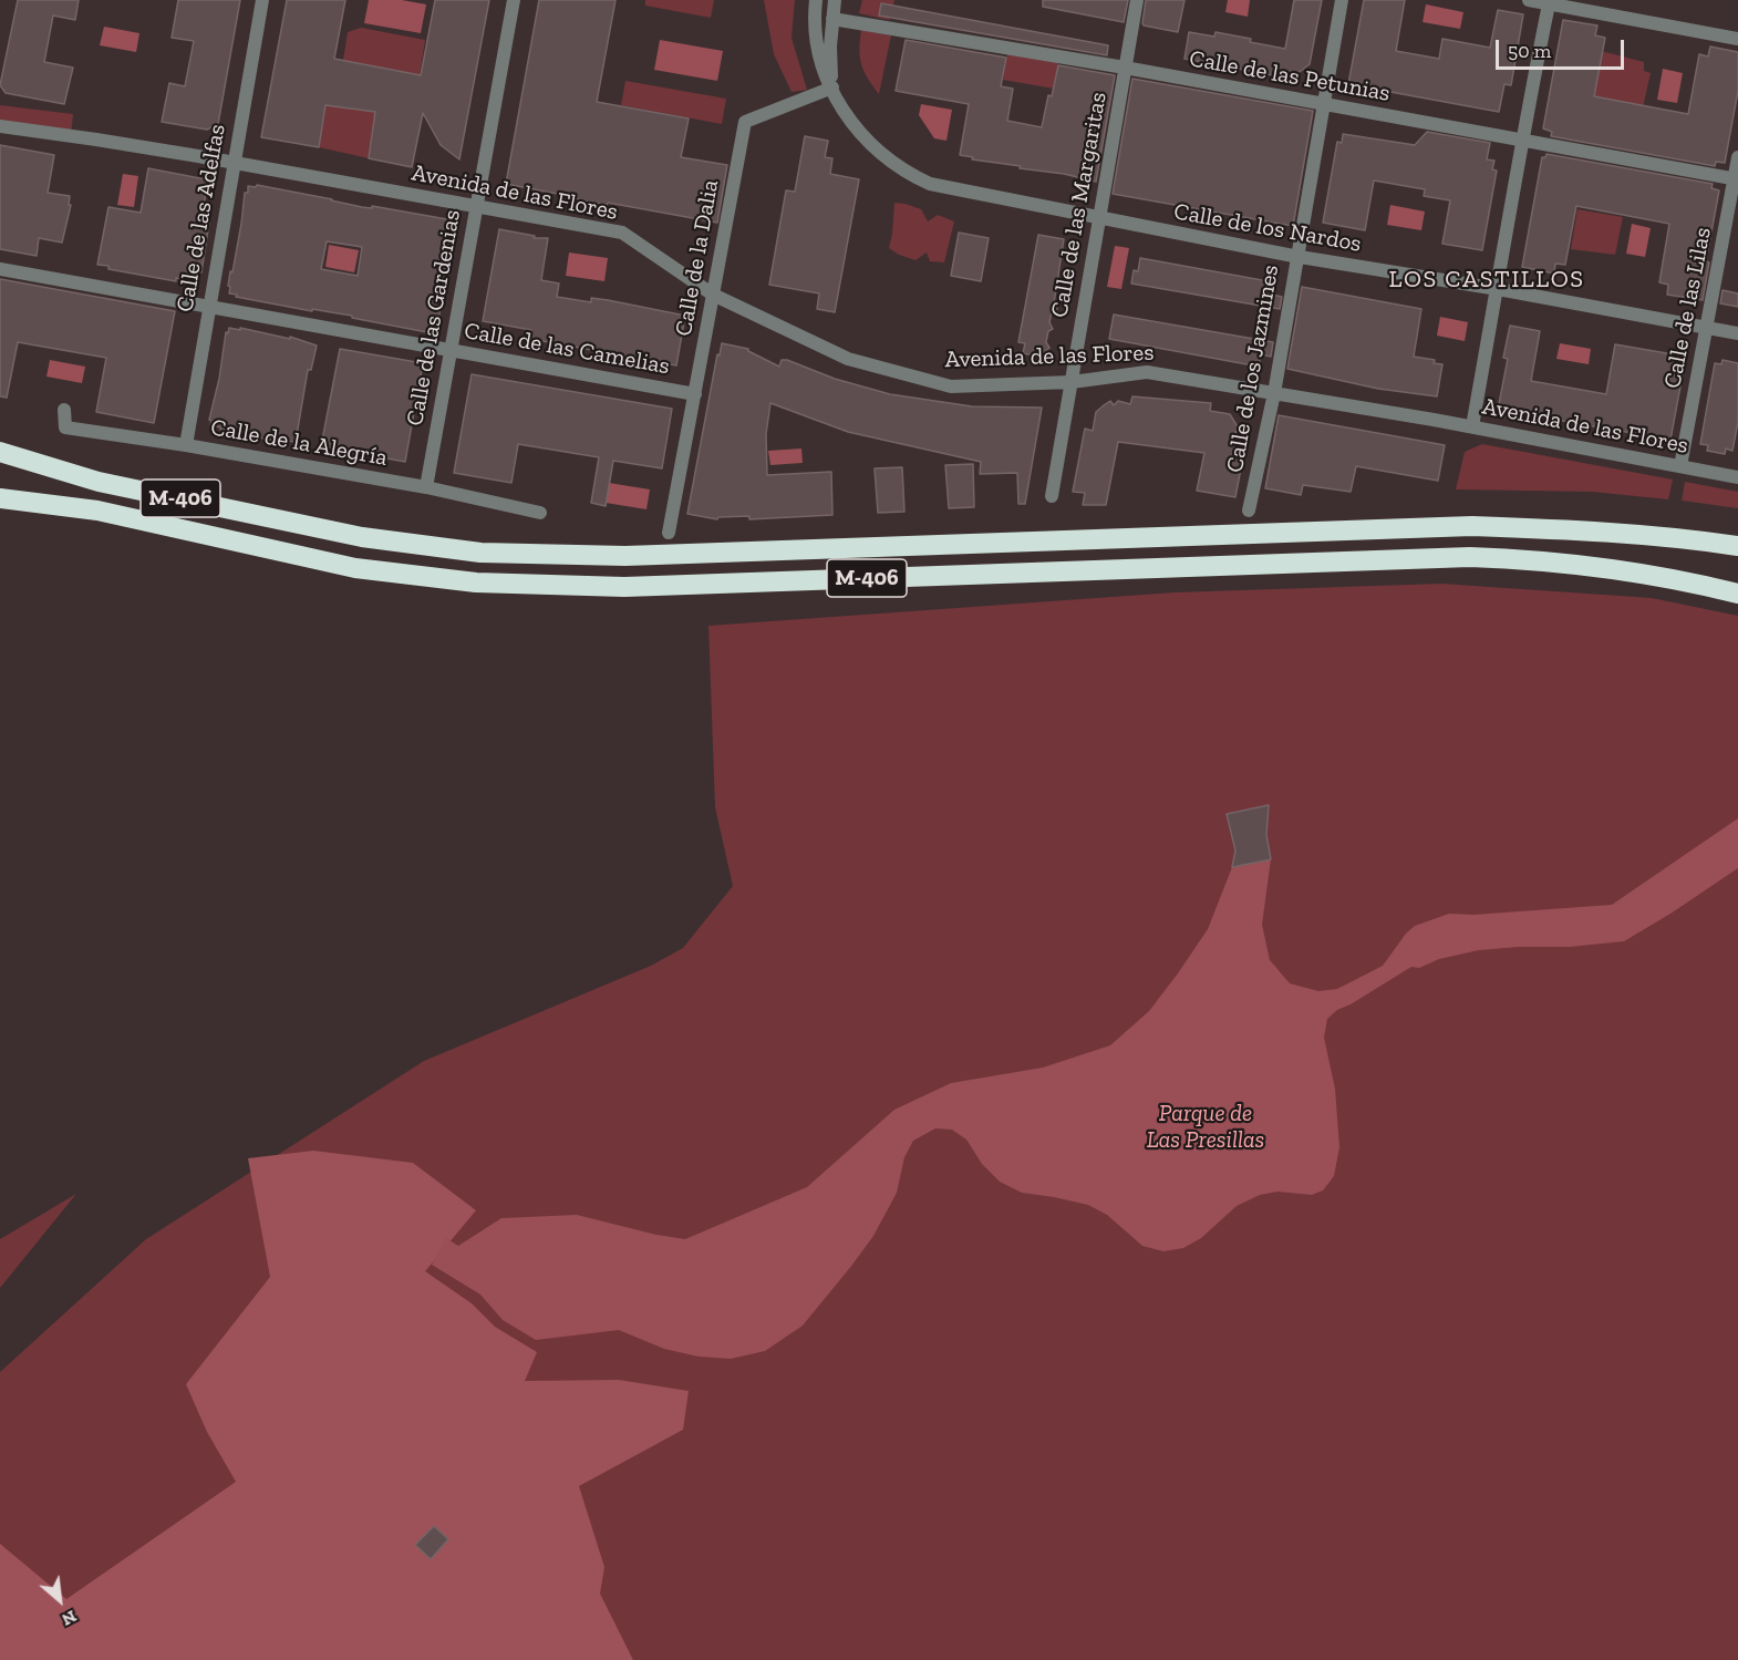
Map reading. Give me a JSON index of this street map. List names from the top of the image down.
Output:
{
  "streets": {
    "highway": ["M-406"],
    "street": [
      "Calle de las Petunias",
      "Avenida de las Flores",
      "Calle de las Margaritas",
      "Calle de las Adelfas",
      "Calle de los Nardos",
      "Calle de la Dalia",
      "Calle de las Lilas",
      "Calle de las Gardenias",
      "Calle de las Camelias",
      "Calle de los Jazmines",
      "Calle de la Alegría"
    ]
  },
  "crossings": [
    ["Calle de las Petunias", "Calle de las Margaritas"],
    ["Calle de las Petunias", "Calle de los Nardos"],
    ["Calle de las Petunias", "Calle de las Lilas"],
    ["Calle de las Petunias", "Calle de los Jazmines"],
    ["Avenida de las Flores", "Calle de las Margaritas"],
    ["Avenida de las Flores", "Calle de las Adelfas"],
    ["Avenida de las Flores", "Calle de la Dalia"],
    ["Avenida de las Flores", "Calle de las Lilas"],
    ["Avenida de las Flores", "Calle de las Gardenias"],
    ["Avenida de las Flores", "Calle de los Jazmines"],
    ["Calle de las Margaritas", "Calle de los Nardos"],
    ["Calle de las Adelfas", "Calle de las Camelias"],
    ["Calle de las Adelfas", "Calle de la Alegría"],
    ["Calle de los Nardos", "Calle de la Dalia"],
    ["Calle de los Nardos", "Calle de las Lilas"],
    ["Calle de los Nardos", "Calle de los Jazmines"],
    ["Calle de la Dalia", "Calle de las Camelias"],
    ["Calle de las Gardenias", "Calle de las Camelias"],
    ["Calle de las Gardenias", "Calle de la Alegría"]
  ],
  "districts": ["LOS CASTILLOS"],
  "parks": ["Parque de Las Presillas"],
  "scale_bar": "50 m",
  "north": "bottom right"
}
